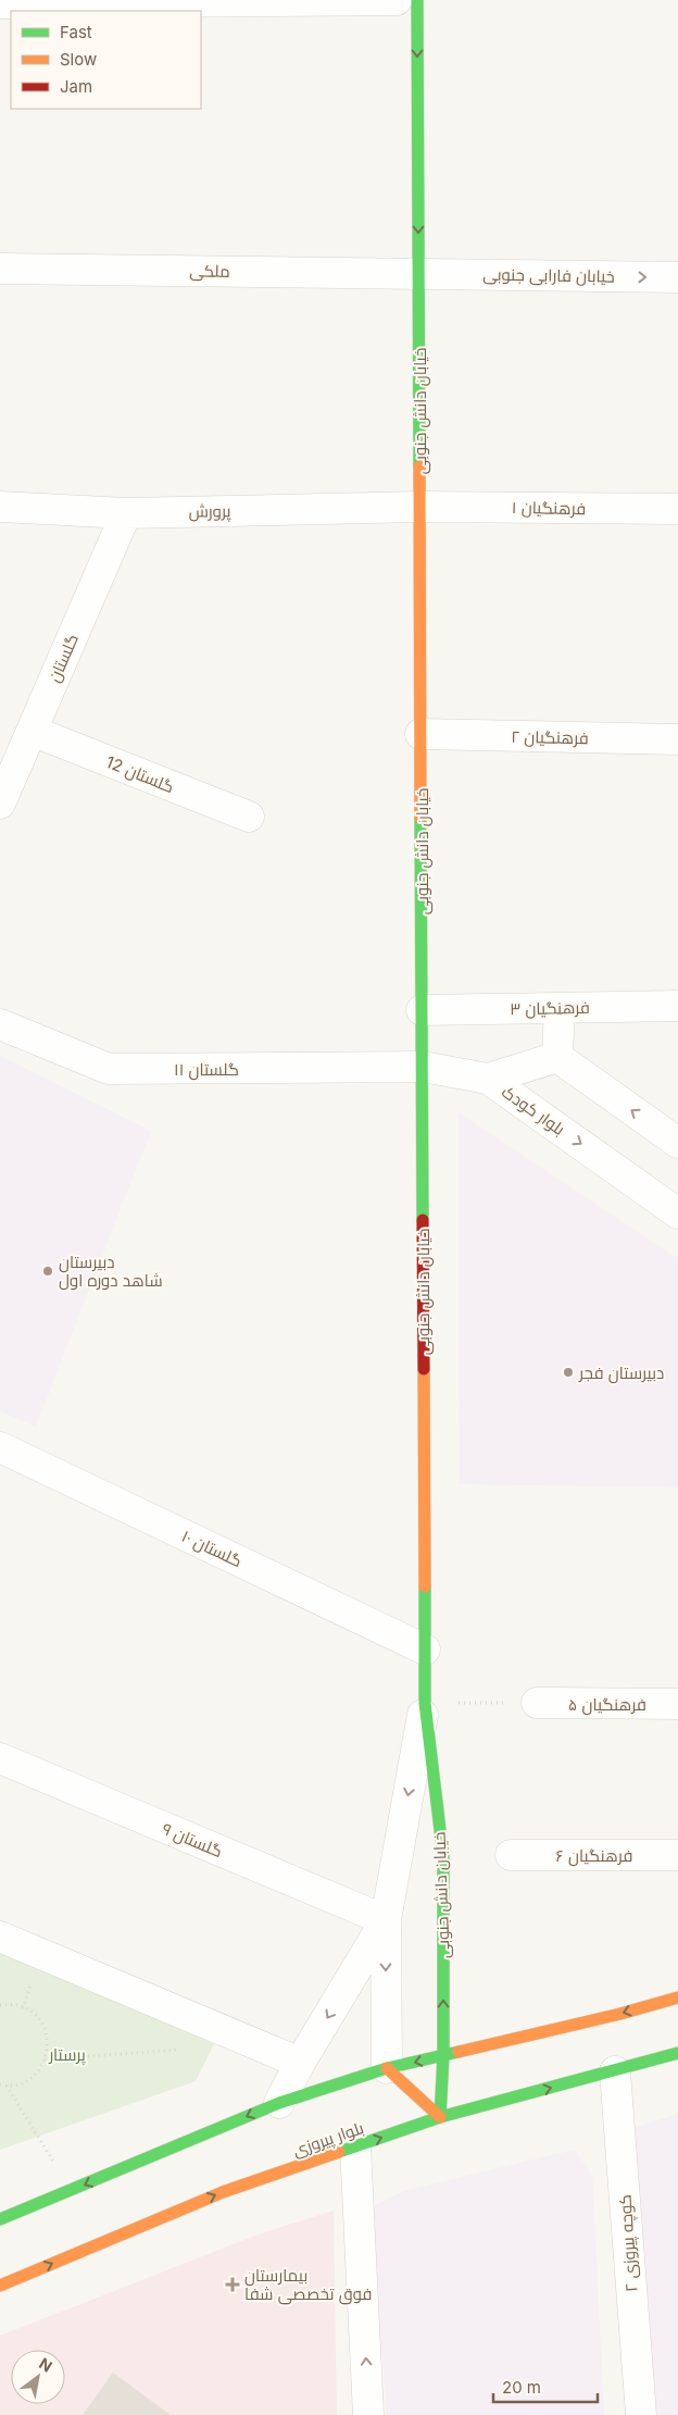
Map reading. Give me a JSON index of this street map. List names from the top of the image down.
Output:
{
  "streets": {
    "street": [
      "ملکی",
      "خیابان فارابی جنوبی",
      "خیابان دانش جنوبی",
      "فرهنگیان ۱",
      "پرورش",
      "گلستان",
      "فرهنگیان ۲",
      "گلستان 12",
      "فرهنگیان ۳",
      "گلستان ۱۱",
      "بلوار کودک",
      "گلستان ۱۰",
      "فرهنگیان ۵",
      "گلستان ۹",
      "فرهنگیان ۶",
      "بلوار پیروزی",
      "کوچه پیروزی ۲"
    ]
  },
  "crossings": [
    ["ملکی", "خیابان فارابی جنوبی"],
    ["ملکی", "خیابان دانش جنوبی"],
    ["خیابان فارابی جنوبی", "خیابان دانش جنوبی"],
    ["خیابان دانش جنوبی", "فرهنگیان ۱"],
    ["خیابان دانش جنوبی", "پرورش"],
    ["خیابان دانش جنوبی", "فرهنگیان ۲"],
    ["خیابان دانش جنوبی", "فرهنگیان ۳"],
    ["خیابان دانش جنوبی", "گلستان ۱۱"],
    ["خیابان دانش جنوبی", "گلستان ۱۰"],
    ["خیابان دانش جنوبی", "گلستان ۹"],
    ["خیابان دانش جنوبی", "بلوار پیروزی"],
    ["فرهنگیان ۱", "پرورش"],
    ["پرورش", "گلستان"],
    ["گلستان", "گلستان 12"],
    ["گلستان ۱۱", "بلوار کودک"],
    ["بلوار پیروزی", "کوچه پیروزی ۲"]
  ],
  "one_way": ["خیابان فارابی جنوبی"],
  "parks": ["پرستار"],
  "places": {
    "other": ["دبیرستان شاهد دوره اول", "دبیرستان فجر"],
    "health": ["بیمارستان فوق تخصصی شفا"]
  },
  "legend": ["Fast", "Slow", "Jam"],
  "scale_bar": "20 m",
  "north": "top right"
}
